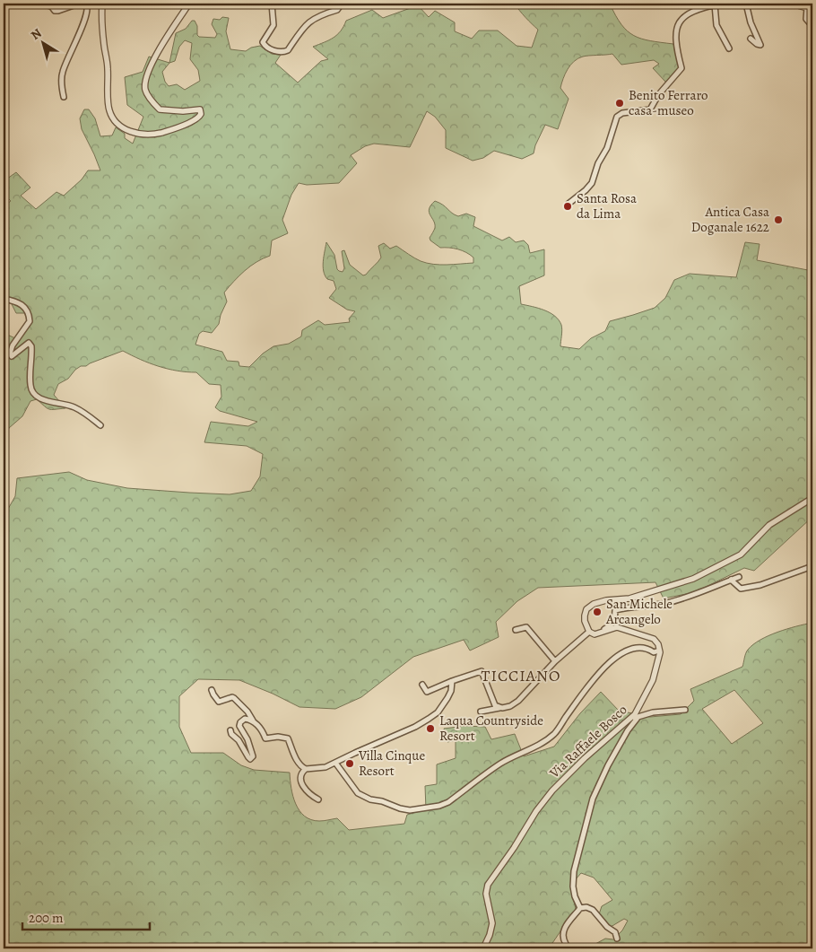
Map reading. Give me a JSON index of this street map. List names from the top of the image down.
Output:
{
  "streets": {
    "street": ["Via Raffaele Bosco"]
  },
  "districts": ["TICCIANO"],
  "places": [
    "Benito Ferraro casa-museo",
    "Santa Rosa da Lima",
    "Antica Casa Doganale 1622",
    "San Michele Arcangelo",
    "Laqua Countryside Resort",
    "Villa Cinque Resort"
  ],
  "scale_bar": "200 m",
  "north": "top left"
}
